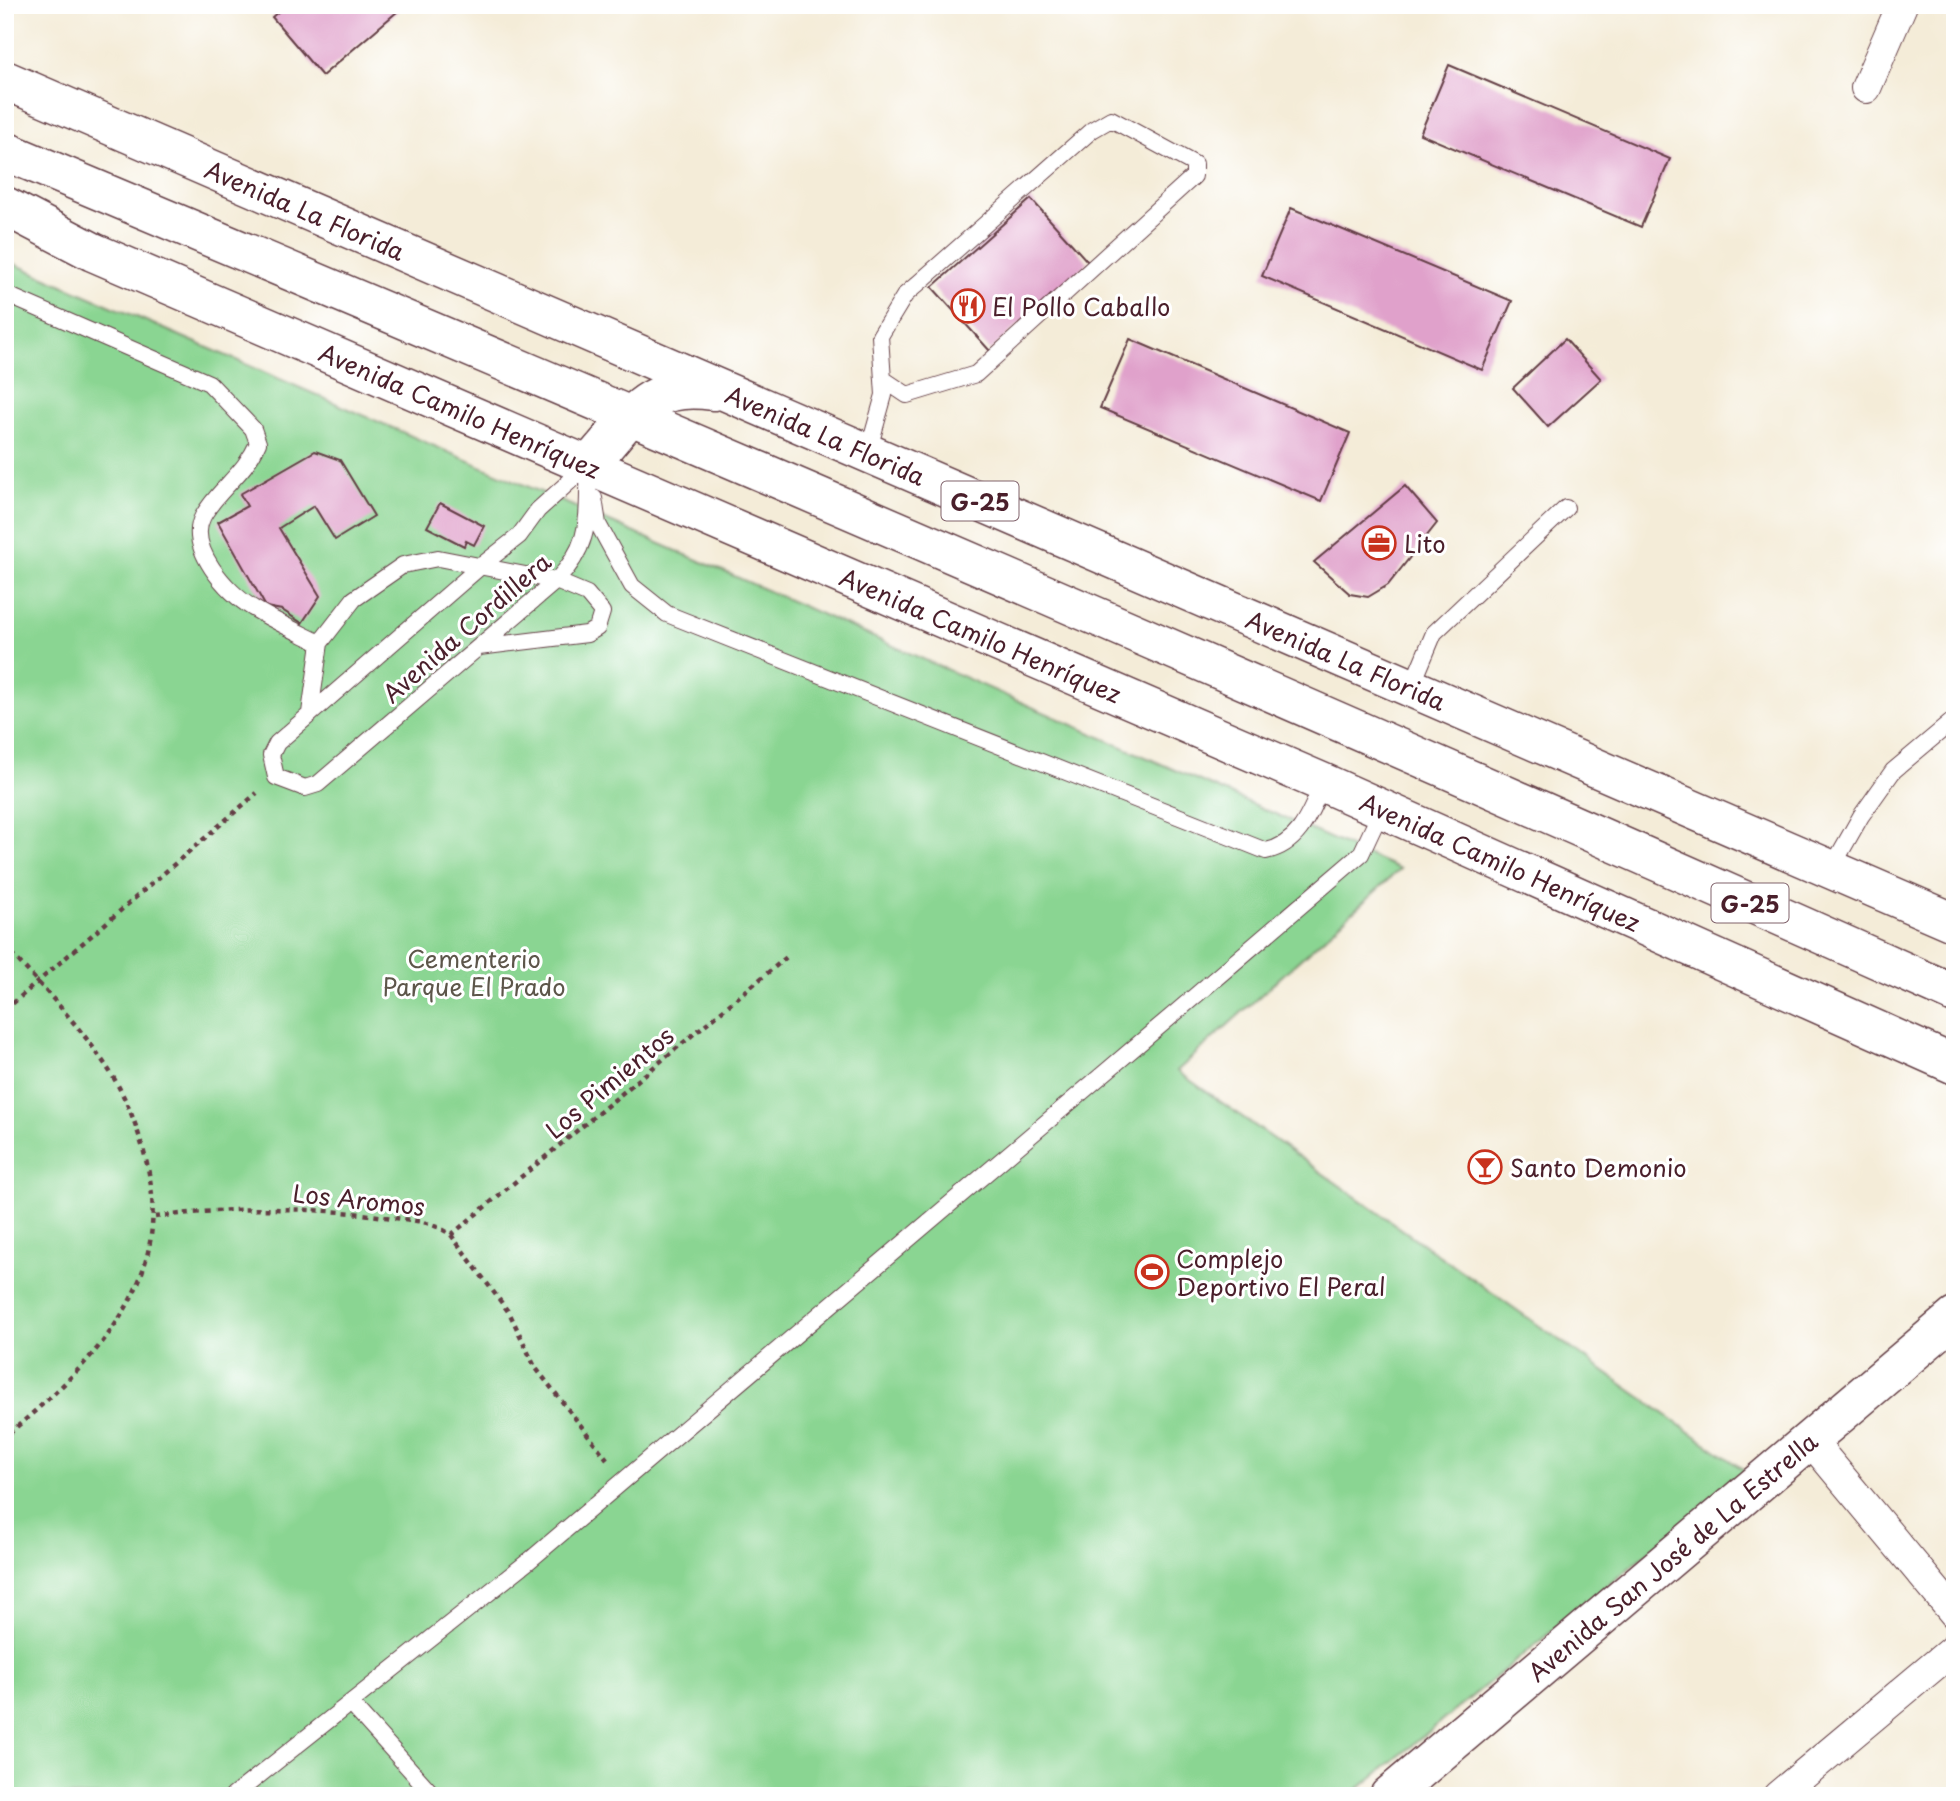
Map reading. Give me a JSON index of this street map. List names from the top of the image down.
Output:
{
  "streets": {
    "main road": [
      "Avenida La Florida",
      "Avenida Camilo Henríquez",
      "G-25",
      "Avenida San José de La Estrella"
    ],
    "lane": ["Avenida Cordillera"],
    "path": ["Los Pimientos", "Los Aromos"]
  },
  "crossings": [
    ["Avenida Camilo Henríquez", "Avenida Cordillera"],
    ["Los Pimientos", "Los Aromos"]
  ],
  "parks": ["Cementerio Parque El Prado"],
  "places": {
    "restaurant": ["El Pollo Caballo"],
    "office": ["Lito"],
    "bar": ["Santo Demonio"],
    "sports": ["Complejo Deportivo El Peral"]
  }
}
